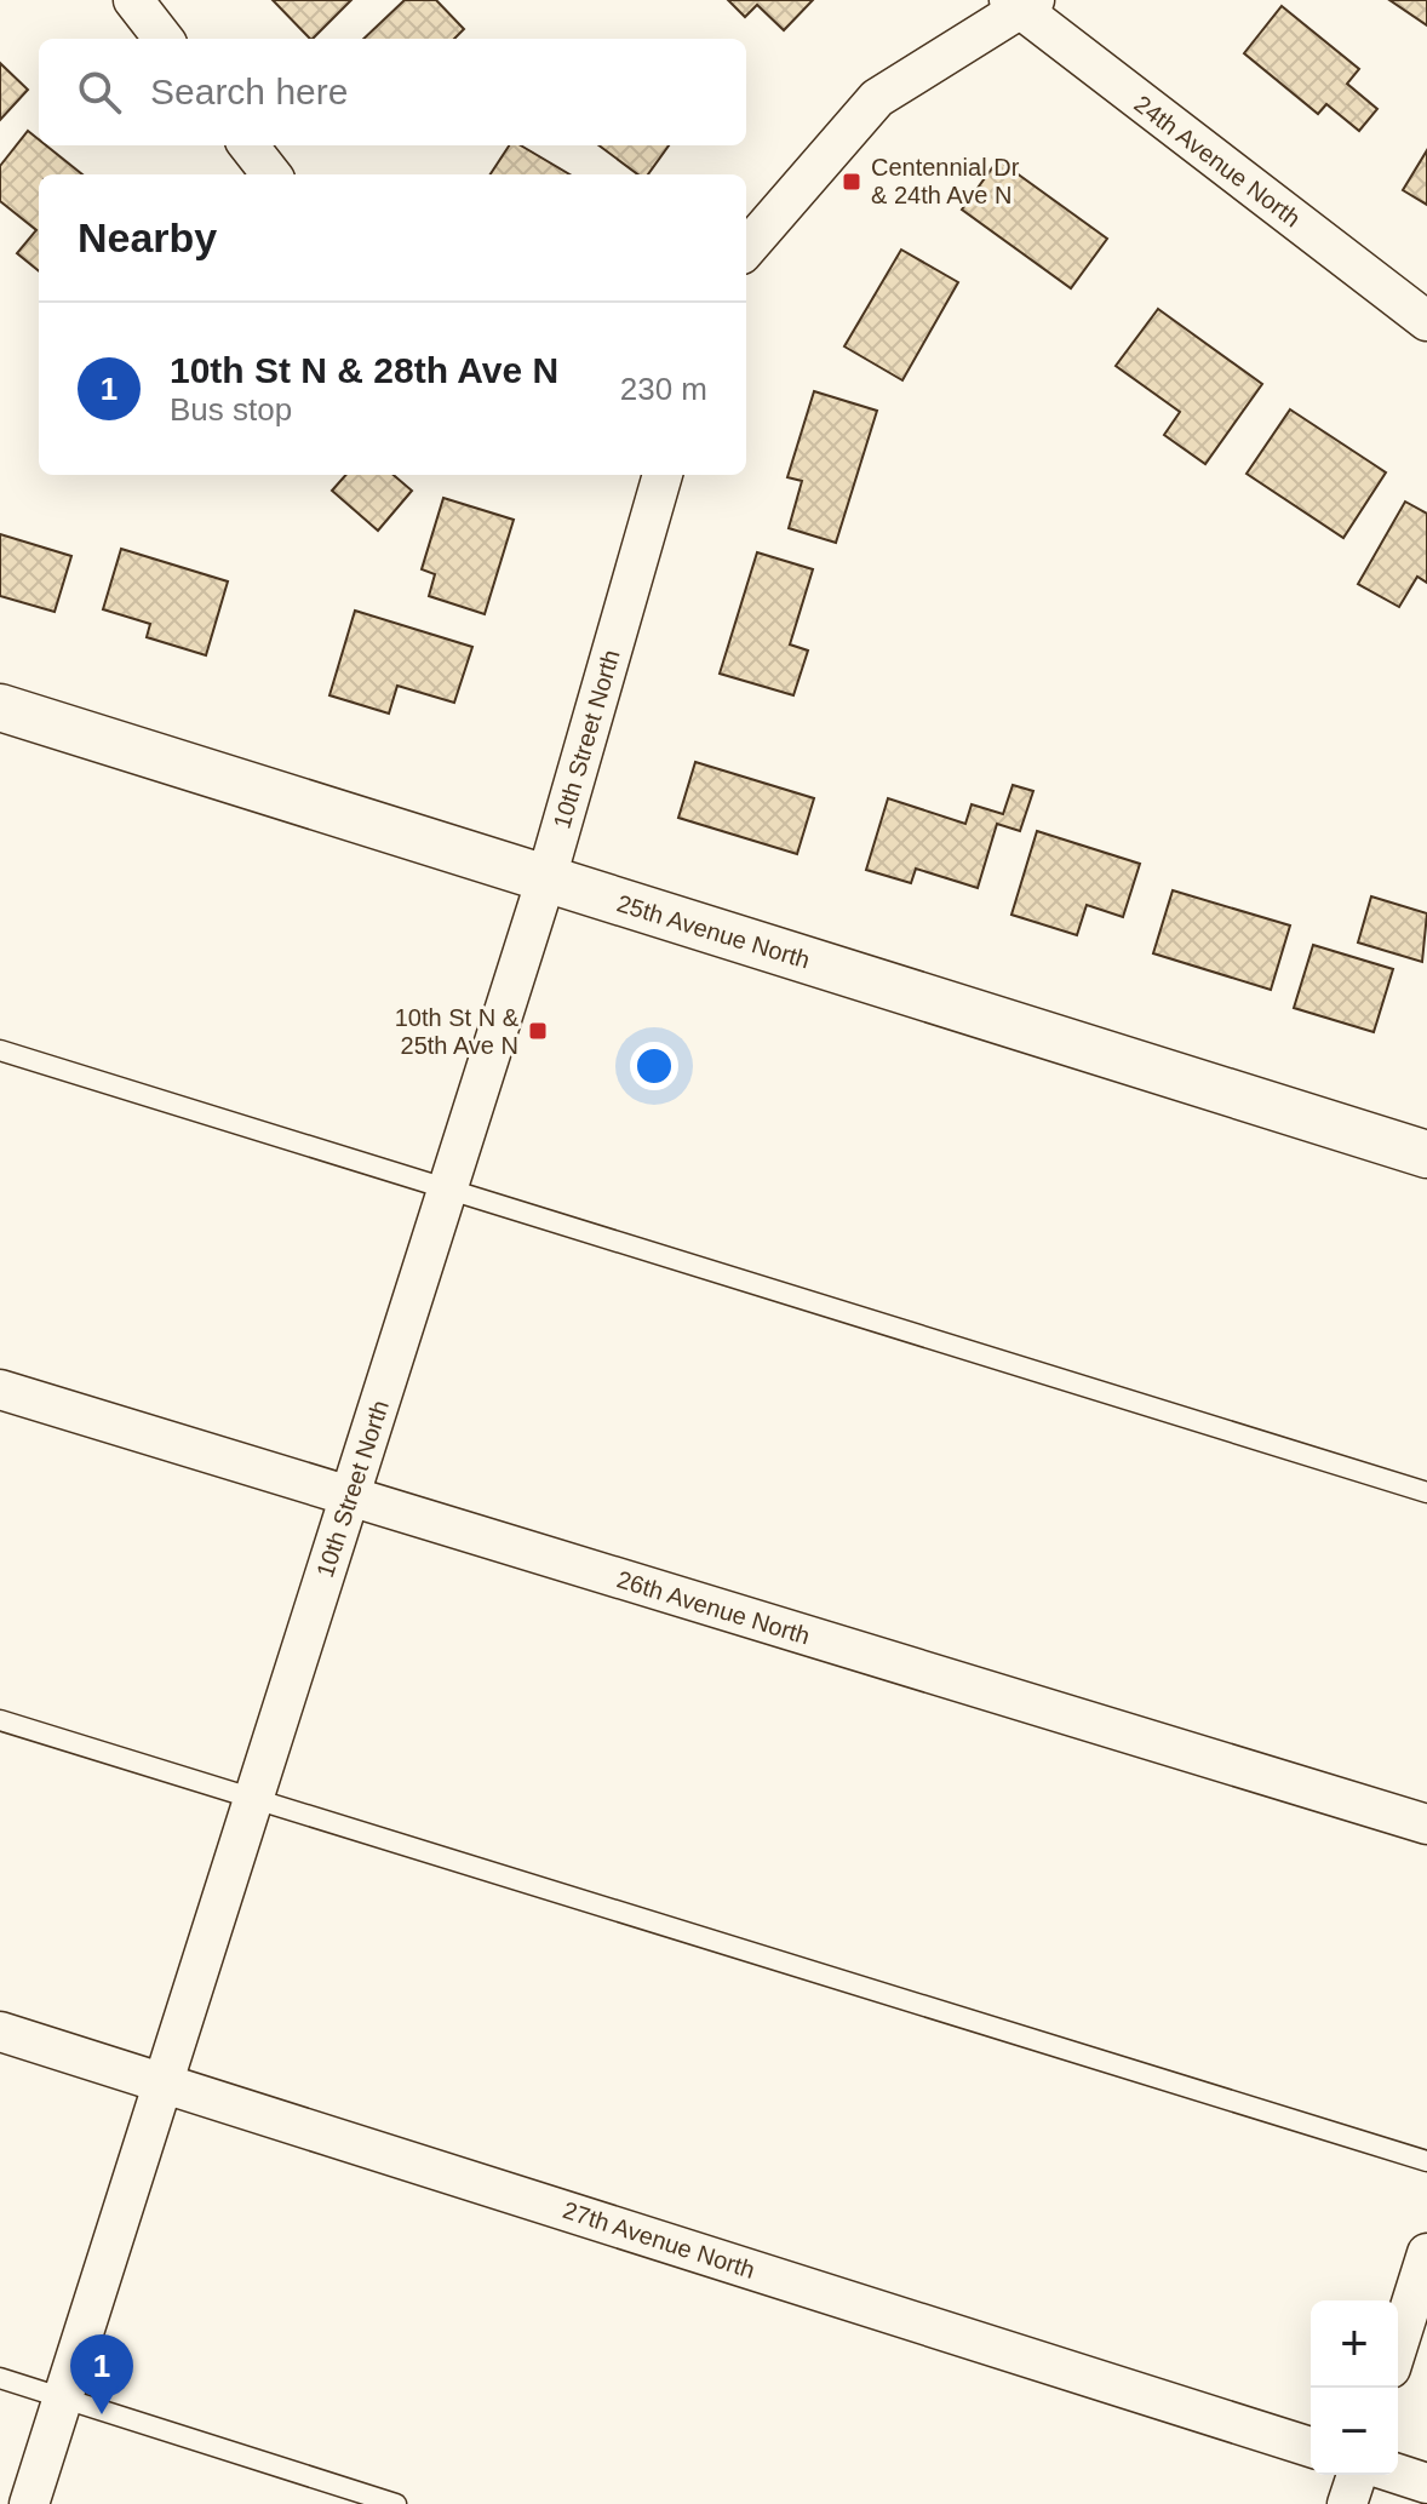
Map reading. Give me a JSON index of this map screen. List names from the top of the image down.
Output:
{
  "streets": {
    "street": [
      "24th Avenue North",
      "10th Street North",
      "25th Avenue North",
      "26th Avenue North",
      "27th Avenue North"
    ]
  },
  "crossings": [
    ["10th Street North", "25th Avenue North"],
    ["10th Street North", "26th Avenue North"],
    ["10th Street North", "27th Avenue North"]
  ],
  "places": {
    "transit": ["Centennial Dr & 24th Ave N", "10th St N & 25th Ave N"]
  },
  "page": {
    "search": "Search here",
    "heading": "Nearby",
    "list": [
      {
        "mark": "1",
        "name": "10th St N & 28th Ave N",
        "note": "Bus stop",
        "value": "230 m"
      }
    ],
    "map_buttons": ["+", "−"],
    "pins": "1"
  }
}
